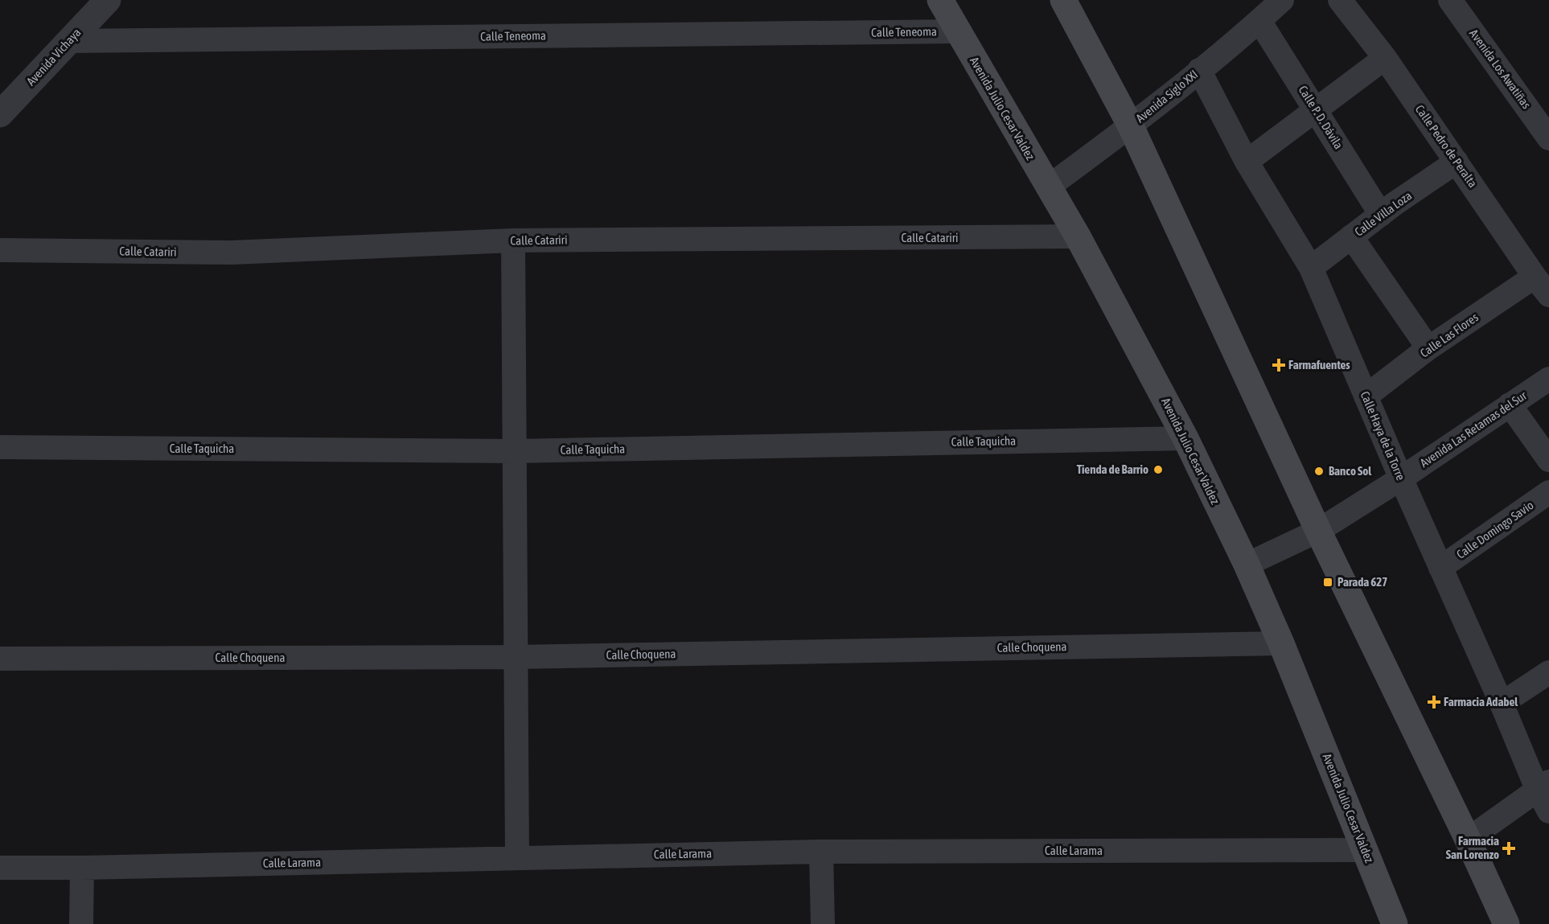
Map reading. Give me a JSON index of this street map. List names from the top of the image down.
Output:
{
  "streets": {
    "main road": ["Avenida Julio Cesar Valdez"],
    "street": [
      "Calle Teneoma",
      "Avenida Vichaya",
      "Avenida Los Awatiñas",
      "Avenida Siglo XXI",
      "Calle P. D. Dávila",
      "Calle Pedro de Peralta",
      "Calle Villa Loza",
      "Calle Catariri",
      "Calle Las Flores",
      "Avenida Las Retamas del Sur",
      "Calle Haya de la Torre",
      "Calle Taquicha",
      "Calle Domingo Savio",
      "Calle Choquena",
      "Calle Larama"
    ]
  },
  "crossings": [
    ["Calle Teneoma", "Avenida Vichaya"],
    ["Calle Teneoma", "Avenida Julio Cesar Valdez"],
    ["Avenida Siglo XXI", "Avenida Julio Cesar Valdez"],
    ["Avenida Siglo XXI", "Calle P. D. Dávila"],
    ["Avenida Siglo XXI", "Calle Haya de la Torre"],
    ["Avenida Julio Cesar Valdez", "Calle Catariri"],
    ["Avenida Julio Cesar Valdez", "Avenida Las Retamas del Sur"],
    ["Avenida Julio Cesar Valdez", "Calle Taquicha"],
    ["Avenida Julio Cesar Valdez", "Calle Choquena"],
    ["Avenida Julio Cesar Valdez", "Calle Larama"],
    ["Calle P. D. Dávila", "Calle Villa Loza"],
    ["Calle Pedro de Peralta", "Calle Villa Loza"],
    ["Calle Pedro de Peralta", "Calle Las Flores"],
    ["Calle Villa Loza", "Calle Haya de la Torre"],
    ["Calle Las Flores", "Calle Haya de la Torre"],
    ["Avenida Las Retamas del Sur", "Calle Haya de la Torre"],
    ["Calle Haya de la Torre", "Calle Domingo Savio"]
  ],
  "places": {
    "health": ["Farmafuentes", "Farmacia Adabel", "Farmacia San Lorenzo"],
    "other": ["Tienda de Barrio", "Banco Sol"],
    "transit": ["Parada 627"]
  }
}
